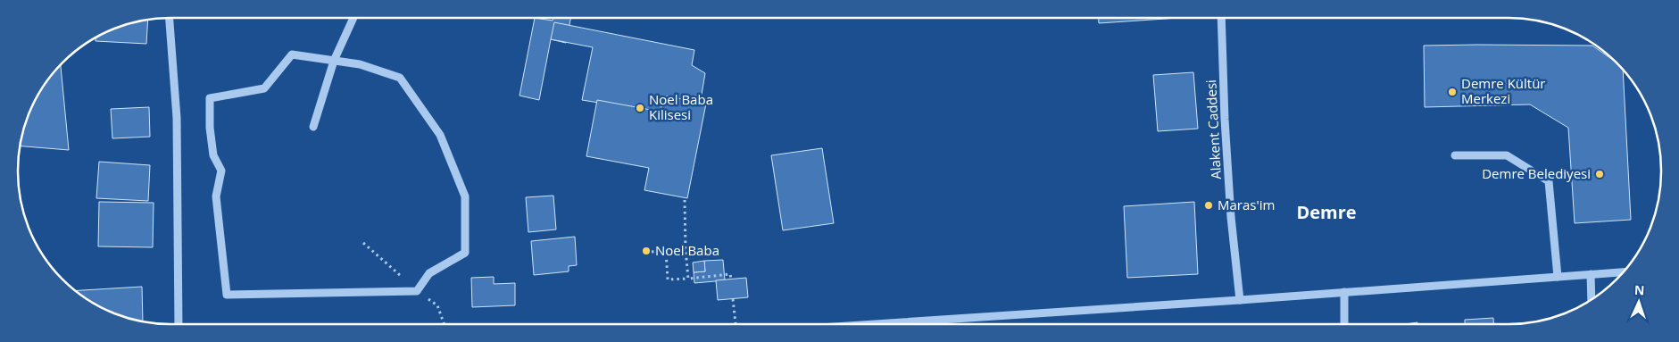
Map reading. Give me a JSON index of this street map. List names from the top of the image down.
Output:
{
  "streets": {
    "street": ["Alakent Caddesi"]
  },
  "districts": ["Demre"],
  "places": [
    "Demre Kültür Merkezi",
    "Noel Baba Kilisesi",
    "Demre Belediyesi",
    "Maras'im",
    "Noel Baba"
  ],
  "north": "top"
}
